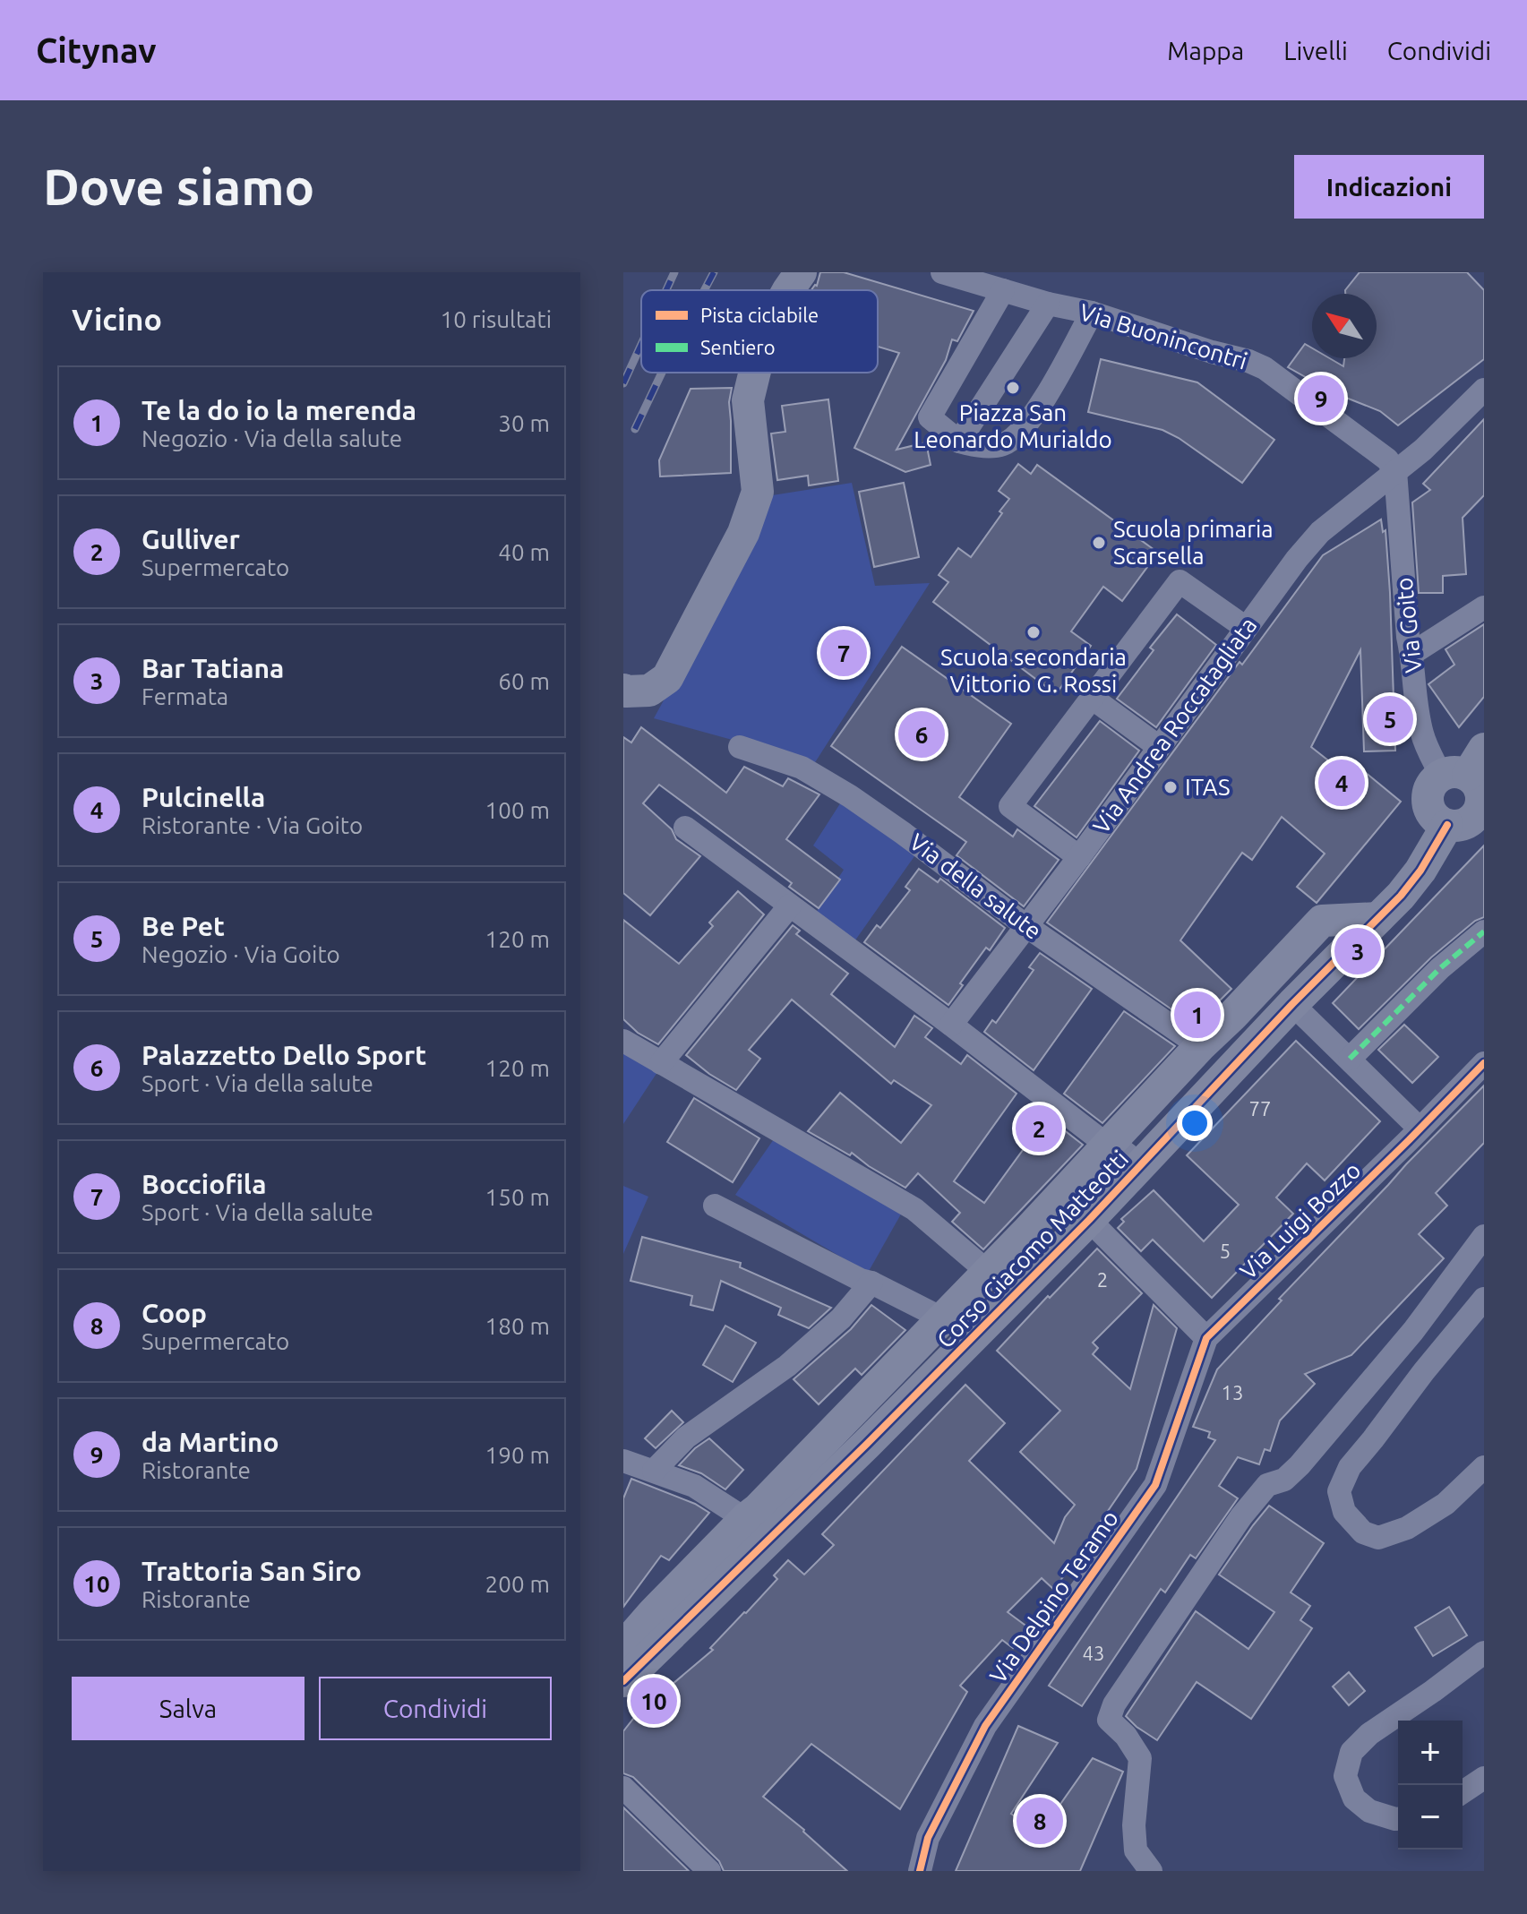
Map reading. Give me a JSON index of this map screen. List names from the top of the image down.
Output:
{
  "streets": {
    "street": [
      "Via Buonincontri",
      "Via Goito",
      "Via Andrea Roccatagliata",
      "Via della salute",
      "Via Luigi Bozzo",
      "Corso Giacomo Matteotti",
      "Via Delpino Teramo"
    ]
  },
  "crossings": [
    ["Via Buonincontri", "Via Goito"],
    ["Via Buonincontri", "Via Andrea Roccatagliata"],
    ["Via Goito", "Via Andrea Roccatagliata"],
    ["Via Goito", "Corso Giacomo Matteotti"],
    ["Via Andrea Roccatagliata", "Via della salute"],
    ["Via della salute", "Corso Giacomo Matteotti"],
    ["Via Luigi Bozzo", "Via Delpino Teramo"]
  ],
  "places": [
    "Piazza San Leonardo Murialdo",
    "Scuola primaria Scarsella",
    "Scuola secondaria Vittorio G. Rossi",
    "ITAS"
  ],
  "house_numbers": [
    "77",
    "5",
    "2",
    "13",
    "43"
  ],
  "legend": ["Pista ciclabile", "Sentiero"],
  "north": "top left",
  "page": {
    "header": "Citynav",
    "nav": ["Mappa", "Livelli", "Condividi"],
    "buttons": [
      "Indicazioni",
      ["Salva", "Condividi"]
    ],
    "title": "Dove siamo",
    "heading": ["Vicino", "10 risultati"],
    "list": [
      {
        "mark": "1",
        "name": "Te la do io la merenda",
        "note": "Negozio · Via della salute",
        "value": "30 m"
      },
      {
        "mark": "2",
        "name": "Gulliver",
        "note": "Supermercato",
        "value": "40 m"
      },
      {
        "mark": "3",
        "name": "Bar Tatiana",
        "note": "Fermata",
        "value": "60 m"
      },
      {
        "mark": "4",
        "name": "Pulcinella",
        "note": "Ristorante · Via Goito",
        "value": "100 m"
      },
      {
        "mark": "5",
        "name": "Be Pet",
        "note": "Negozio · Via Goito",
        "value": "120 m"
      },
      {
        "mark": "6",
        "name": "Palazzetto Dello Sport",
        "note": "Sport · Via della salute",
        "value": "120 m"
      },
      {
        "mark": "7",
        "name": "Bocciofila",
        "note": "Sport · Via della salute",
        "value": "150 m"
      },
      {
        "mark": "8",
        "name": "Coop",
        "note": "Supermercato",
        "value": "180 m"
      },
      {
        "mark": "9",
        "name": "da Martino",
        "note": "Ristorante",
        "value": "190 m"
      },
      {
        "mark": "10",
        "name": "Trattoria San Siro",
        "note": "Ristorante",
        "value": "200 m"
      }
    ],
    "pins": [
      "9",
      "7",
      "5",
      "6",
      "4",
      "3",
      "1",
      "2",
      "10",
      "8"
    ],
    "map_buttons": ["+", "−"]
  }
}
